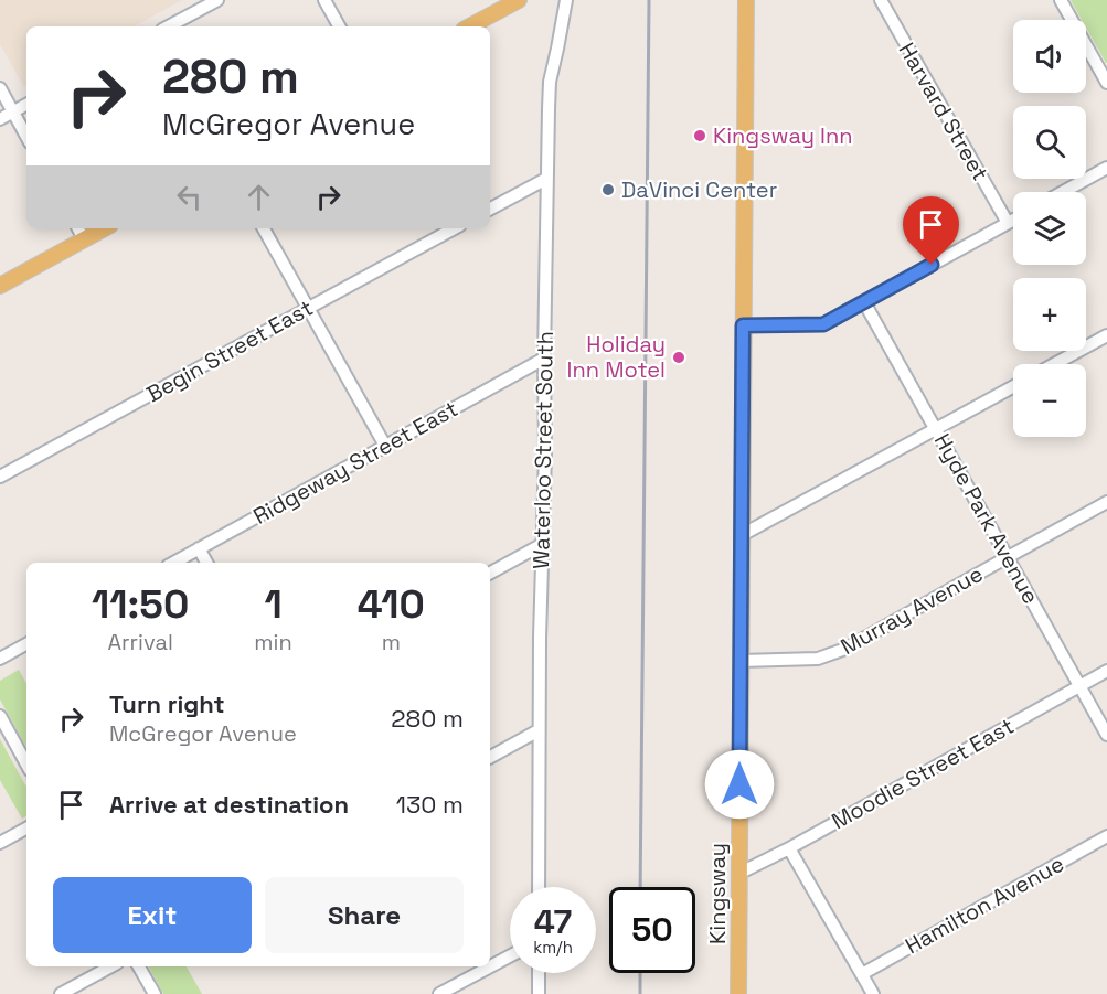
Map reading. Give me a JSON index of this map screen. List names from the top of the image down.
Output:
{
  "streets": {
    "main road": ["Kingsway"],
    "street": [
      "Harvard Street",
      "Begin Street East",
      "Waterloo Street South",
      "Ridgeway Street East",
      "Hyde Park Avenue",
      "Murray Avenue",
      "Moodie Street East",
      "Hamilton Avenue"
    ]
  },
  "crossings": [
    ["Waterloo Street South", "Ridgeway Street East"],
    ["Hyde Park Avenue", "Murray Avenue"],
    ["Hyde Park Avenue", "Moodie Street East"],
    ["Murray Avenue", "Kingsway"],
    ["Moodie Street East", "Kingsway"]
  ],
  "places": ["Kingsway Inn", "DaVinci Center", "Holiday Inn Motel"],
  "page": {
    "map_buttons": ["+", "−"],
    "turn": ["280 m", "McGregor Avenue"],
    "eta": [
      "11:50",
      "Arrival",
      "1",
      "min",
      "410",
      "m"
    ],
    "list": [
      {
        "name": "Turn right",
        "note": "McGregor Avenue",
        "value": "280 m"
      },
      {
        "name": "Arrive at destination",
        "value": "130 m"
      }
    ],
    "buttons": ["Exit", "Share"],
    "speed": "47 km/h",
    "limit": "50"
  }
}
